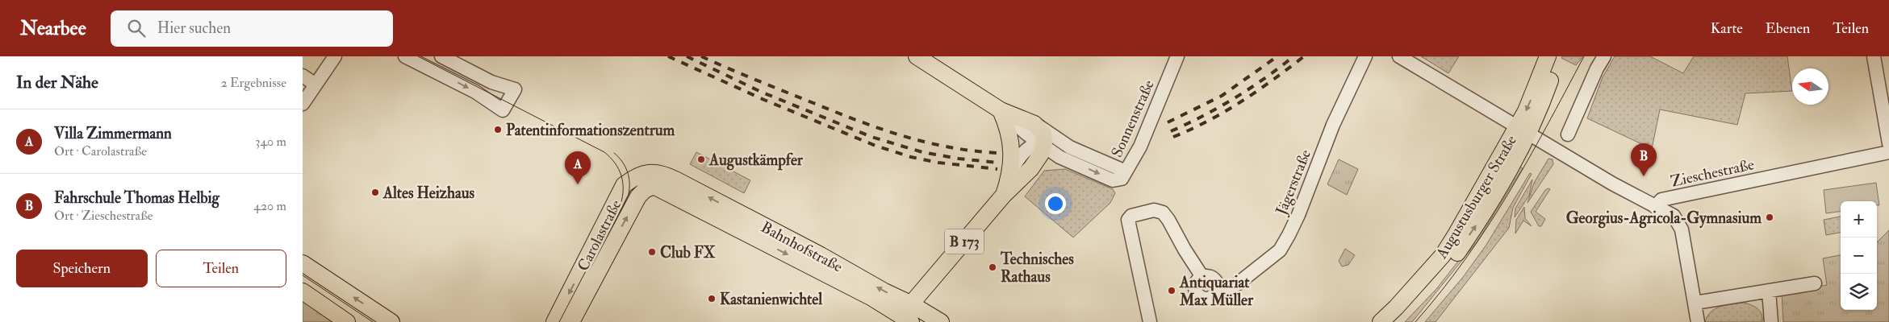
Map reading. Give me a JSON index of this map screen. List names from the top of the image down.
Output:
{
  "streets": {
    "main road": [
      "Augustusburger Straße",
      "Carolastraße",
      "B 173",
      "Bahnhofstraße"
    ],
    "street": ["Sonnenstraße", "Zieschestraße", "Jägerstraße"]
  },
  "crossings": [
    ["Carolastraße", "Bahnhofstraße"],
    ["B 173", "Bahnhofstraße"]
  ],
  "places": [
    "Patentinformationszentrum",
    "Augustkämpfer",
    "Altes Heizhaus",
    "Georgius-Agricola-Gymnasium",
    "Club FX",
    "Technisches Rathaus",
    "Antiquariat Max Müller",
    "Kastanienwichtel"
  ],
  "north": "left",
  "page": {
    "header": "Nearbee",
    "search": "Hier suchen",
    "nav": ["Karte", "Ebenen", "Teilen"],
    "heading": ["In der Nähe", "2 Ergebnisse"],
    "list": [
      {
        "mark": "A",
        "name": "Villa Zimmermann",
        "note": "Ort · Carolastraße",
        "value": "340 m"
      },
      {
        "mark": "B",
        "name": "Fahrschule Thomas Helbig",
        "note": "Ort · Zieschestraße",
        "value": "420 m"
      }
    ],
    "pins": ["B", "A"],
    "map_buttons": ["+", "−"],
    "buttons": ["Speichern", "Teilen"]
  }
}
